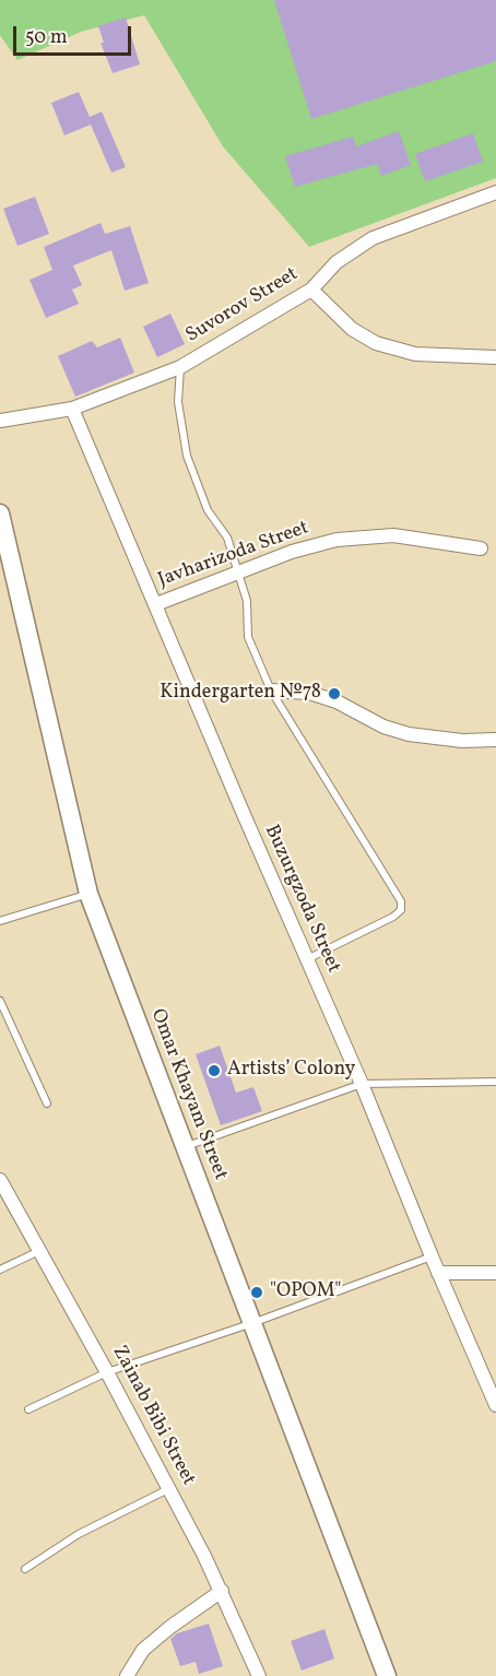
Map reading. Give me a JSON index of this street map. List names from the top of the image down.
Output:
{
  "streets": {
    "main road": ["Omar Khayam Street"],
    "street": [
      "Suvorov Street",
      "Javharizoda Street",
      "Buzurgzoda Street",
      "Zainab Bibi Street"
    ]
  },
  "crossings": [
    ["Suvorov Street", "Buzurgzoda Street"],
    ["Javharizoda Street", "Buzurgzoda Street"]
  ],
  "places": ["Kindergarten №78", "Artists’ Colony", "\"OPOM\""],
  "scale_bar": "50 m"
}
